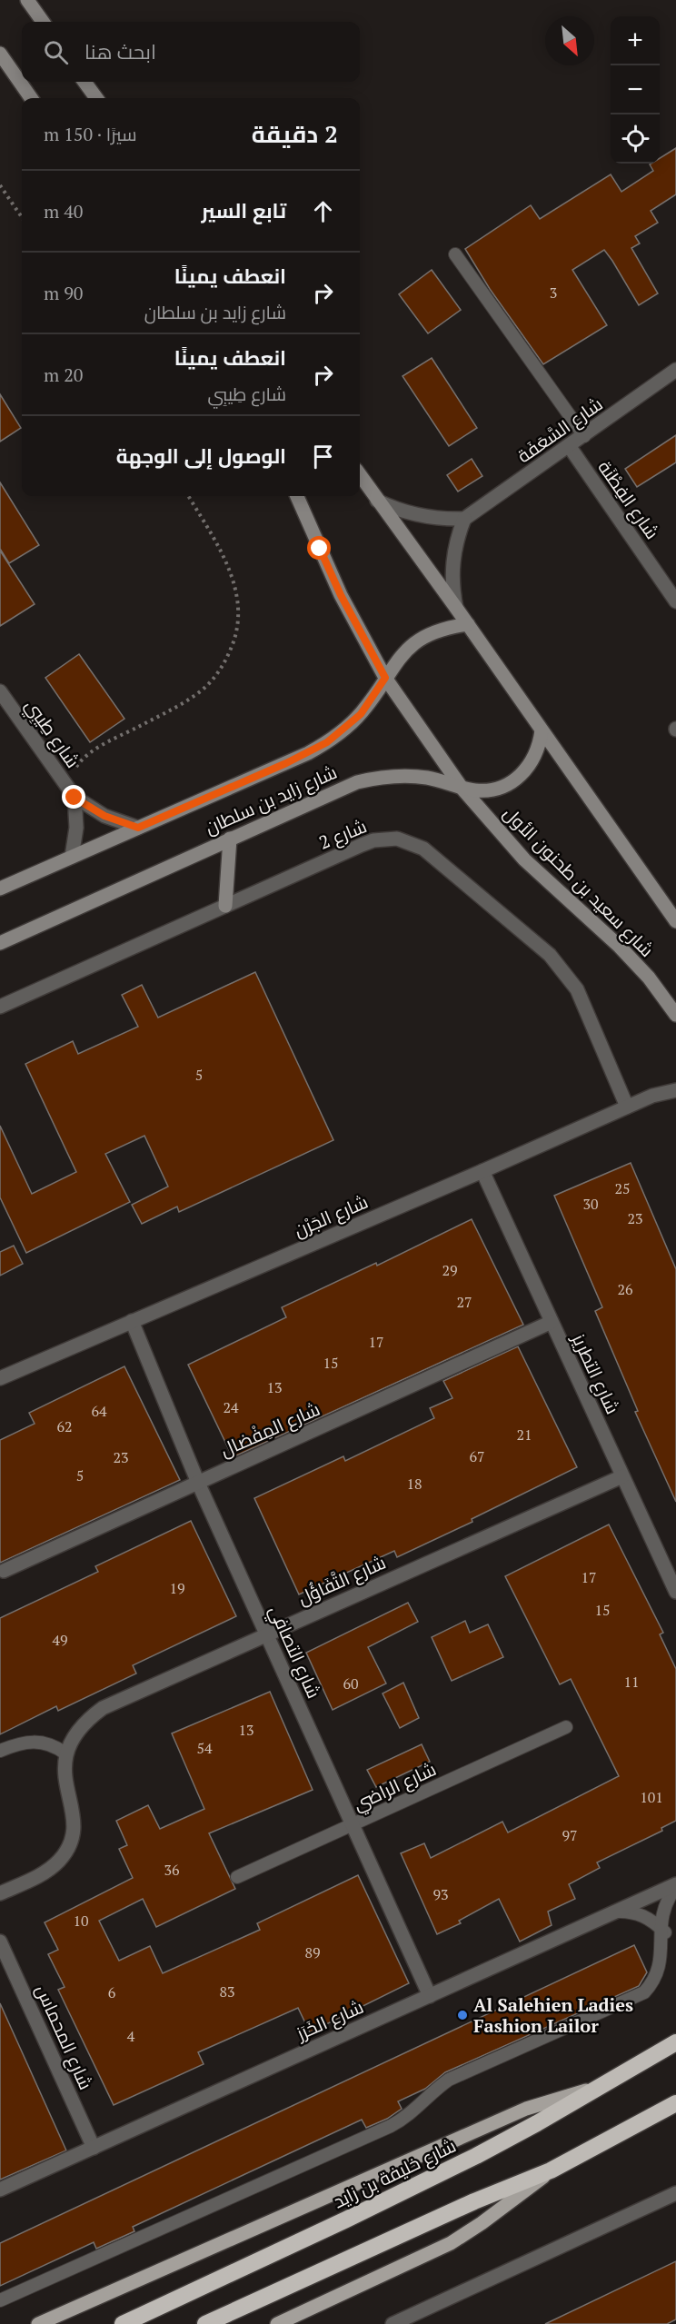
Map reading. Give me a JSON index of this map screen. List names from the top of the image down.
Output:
{
  "streets": {
    "highway": ["شارع خليفة بن زايد"],
    "main road": ["شارع زايد بن سلطان", "شارع سعيد بن طحنون الأول"],
    "street": [
      "شارع السَّعَفَة",
      "شارع الفِطْنَة",
      "شارع طِيبِي",
      "شارع 2",
      "شارع الجَرْن",
      "شارع التطريز",
      "شارع المِفْضال",
      "شارع التَّفَاؤُل",
      "شارع التصافي",
      "شارع الخَرَز",
      "شارع المحماس"
    ],
    "lane": ["شارع الراضي"]
  },
  "crossings": [
    ["شارع السَّعَفَة", "شارع الفِطْنَة"],
    ["شارع طِيبِي", "شارع زايد بن سلطان"],
    ["شارع زايد بن سلطان", "شارع سعيد بن طحنون الأول"],
    ["شارع 2", "شارع الجَرْن"],
    ["شارع الجَرْن", "شارع التطريز"],
    ["شارع الجَرْن", "شارع التصافي"],
    ["شارع التطريز", "شارع المِفْضال"],
    ["شارع التطريز", "شارع التَّفَاؤُل"],
    ["شارع المِفْضال", "شارع التصافي"],
    ["شارع التَّفَاؤُل", "شارع التصافي"],
    ["شارع التصافي", "شارع الراضي"],
    ["شارع التصافي", "شارع الخَرَز"],
    ["شارع الخَرَز", "شارع المحماس"]
  ],
  "places": ["Al Salehien Ladies Fashion Lailor"],
  "house_numbers": [
    "3",
    "5",
    "25",
    "30",
    "23",
    "29",
    "26",
    "27",
    "17",
    "15",
    "13",
    "24",
    "64",
    "62",
    "21",
    "67",
    "23",
    "5",
    "18",
    "17",
    "19",
    "15",
    "49",
    "11",
    "60",
    "13",
    "54",
    "101",
    "97",
    "36",
    "93",
    "10",
    "89",
    "83",
    "6",
    "4"
  ],
  "north": "bottom right",
  "page": {
    "map_buttons": ["+", "−"],
    "search": "ابحث هنا",
    "heading": ["2 دقيقة", "سيرًا · 150 m"],
    "list": [
      ["تابع السير", "40 m"],
      ["انعطف يمينًا", "شارع زايد بن سلطان", "90 m"],
      ["انعطف يمينًا", "شارع طِيبِي", "20 m"],
      "الوصول إلى الوجهة"
    ]
  }
}
